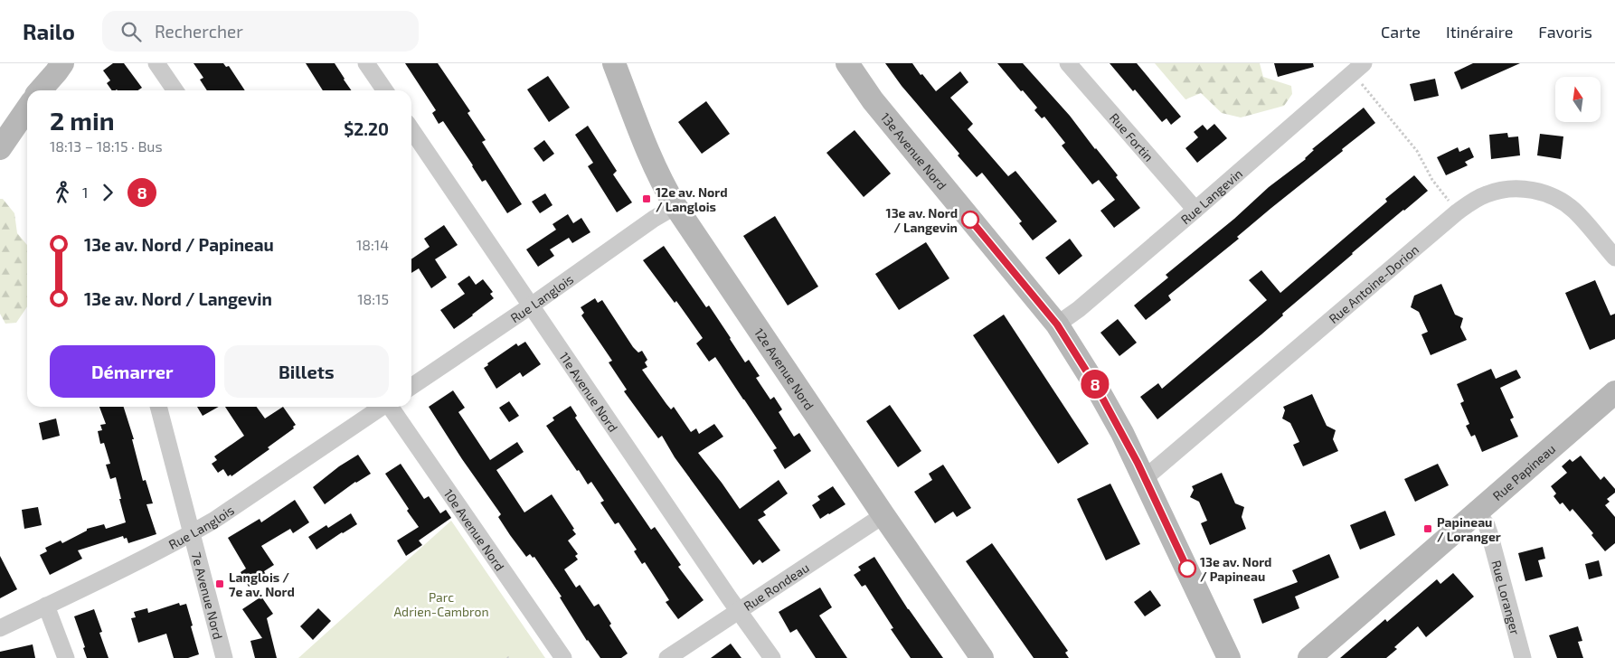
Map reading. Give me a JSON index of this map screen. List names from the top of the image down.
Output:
{
  "streets": {
    "main road": ["13e Avenue Nord", "12e Avenue Nord", "Rue Papineau"],
    "street": [
      "Rue Fortin",
      "Rue Langevin",
      "Rue Antoine-Dorion",
      "Rue Langlois",
      "11e Avenue Nord",
      "10e Avenue Nord",
      "Rue Rondeau",
      "7e Avenue Nord",
      "Rue Loranger"
    ]
  },
  "crossings": [
    ["Rue Fortin", "Rue Langevin"],
    ["13e Avenue Nord", "Rue Langevin"],
    ["13e Avenue Nord", "Rue Antoine-Dorion"],
    ["Rue Langlois", "12e Avenue Nord"],
    ["Rue Langlois", "11e Avenue Nord"],
    ["Rue Langlois", "7e Avenue Nord"],
    ["12e Avenue Nord", "Rue Rondeau"],
    ["11e Avenue Nord", "Rue Rondeau"],
    ["Rue Papineau", "Rue Loranger"]
  ],
  "parks": ["Parc Adrien-Cambron"],
  "places": {
    "transit": ["12e av. Nord / Langlois", "Papineau / Loranger", "Langlois / 7e av. Nord"],
    "other": ["13e av. Nord / Langevin", "13e av. Nord / Papineau"]
  },
  "lines": ["bus line 8"],
  "north": "top",
  "page": {
    "header": "Railo",
    "search": "Rechercher",
    "nav": ["Carte", "Itinéraire", "Favoris"],
    "on_map": "8",
    "heading": ["2 min", "18:13 – 18:15 · Bus", "$2.20"],
    "legs": ["1", "8"],
    "list": [
      {
        "name": "13e av. Nord / Papineau",
        "value": "18:14"
      },
      {
        "name": "13e av. Nord / Langevin",
        "value": "18:15"
      }
    ],
    "buttons": ["Démarrer", "Billets"]
  }
}
